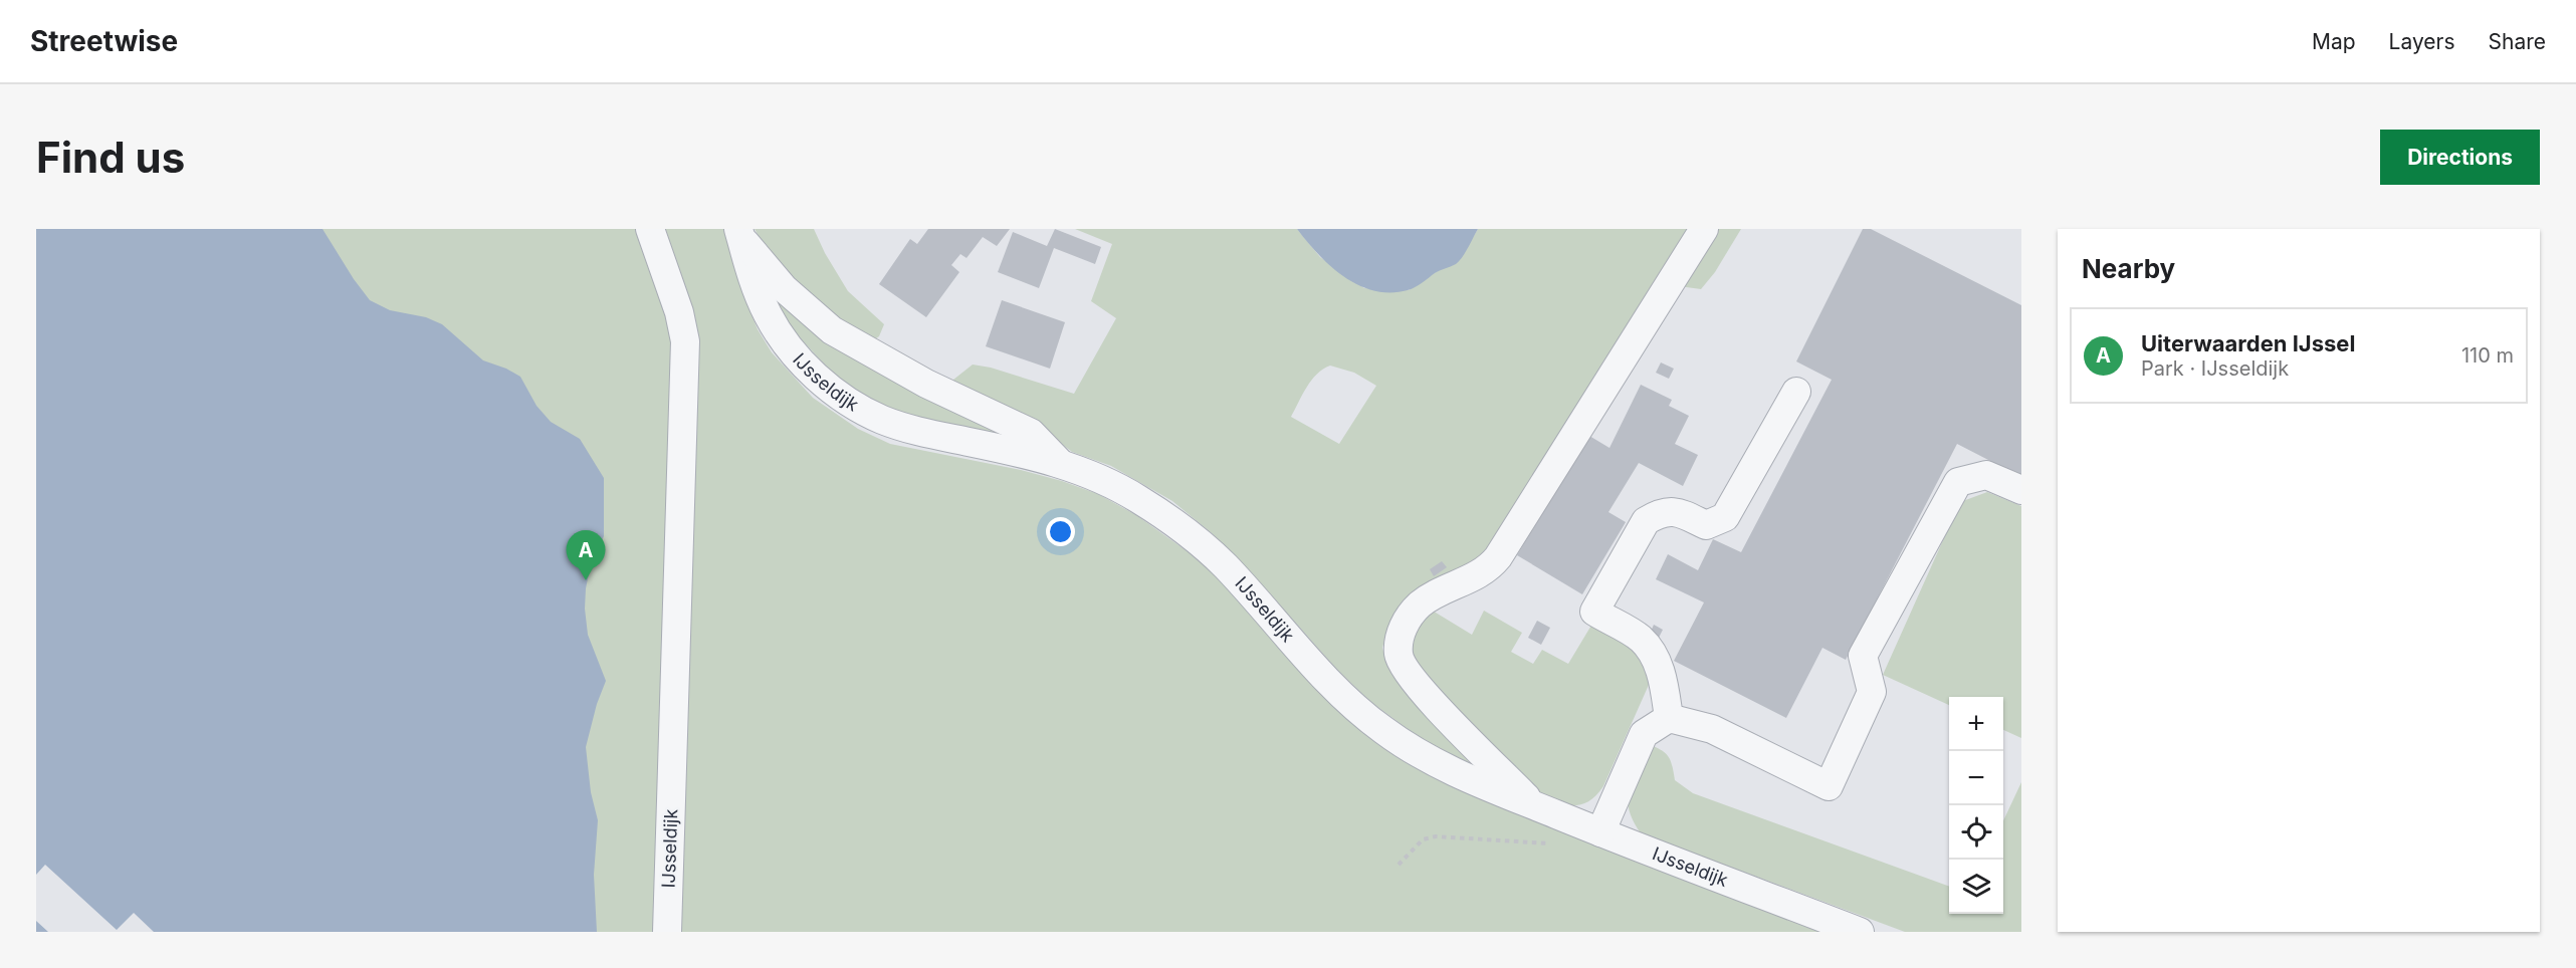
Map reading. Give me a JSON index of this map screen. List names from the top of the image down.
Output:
{
  "streets": {
    "street": ["IJsseldijk"]
  },
  "page": {
    "header": "Streetwise",
    "nav": ["Map", "Layers", "Share"],
    "buttons": "Directions",
    "title": "Find us",
    "heading": "Nearby",
    "list": [
      {
        "mark": "A",
        "name": "Uiterwaarden IJssel",
        "note": "Park · IJsseldijk",
        "value": "110 m"
      }
    ],
    "pins": "A",
    "map_buttons": ["+", "−"]
  }
}
